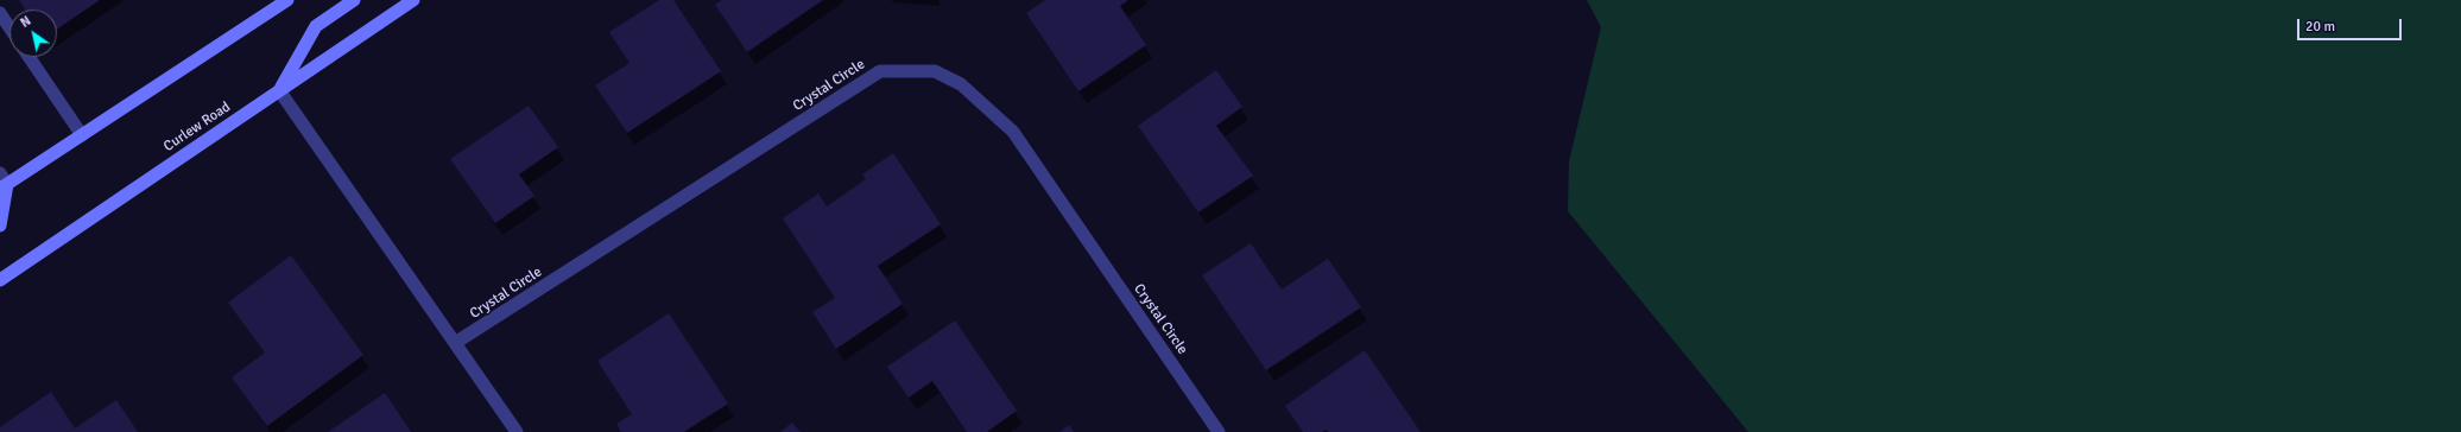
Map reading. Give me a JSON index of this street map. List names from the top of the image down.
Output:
{
  "streets": {
    "main road": ["Curlew Road"],
    "street": ["Crystal Circle"]
  },
  "scale_bar": "20 m",
  "north": "top left"
}
